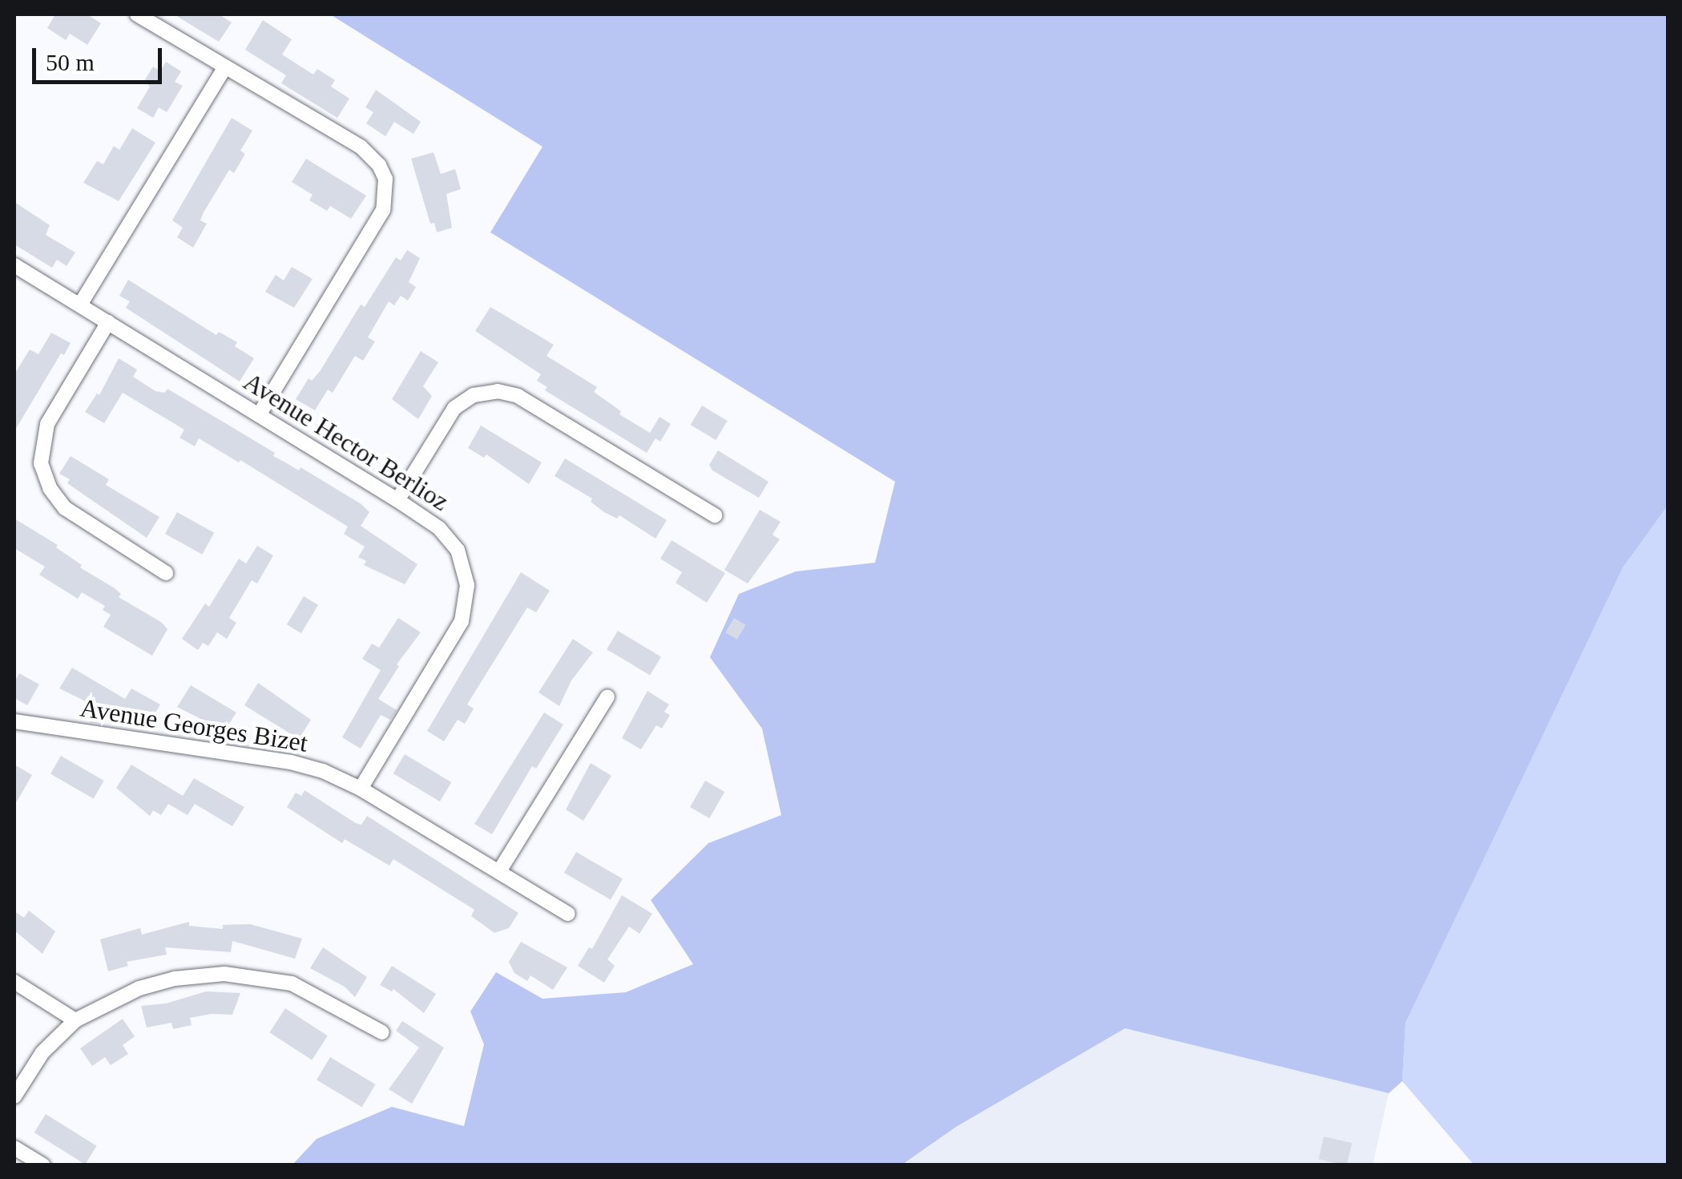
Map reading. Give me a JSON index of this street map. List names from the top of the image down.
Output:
{
  "streets": {
    "street": ["Avenue Hector Berlioz", "Avenue Georges Bizet"]
  },
  "crossings": [
    ["Avenue Hector Berlioz", "Avenue Georges Bizet"]
  ],
  "scale_bar": "50 m"
}
